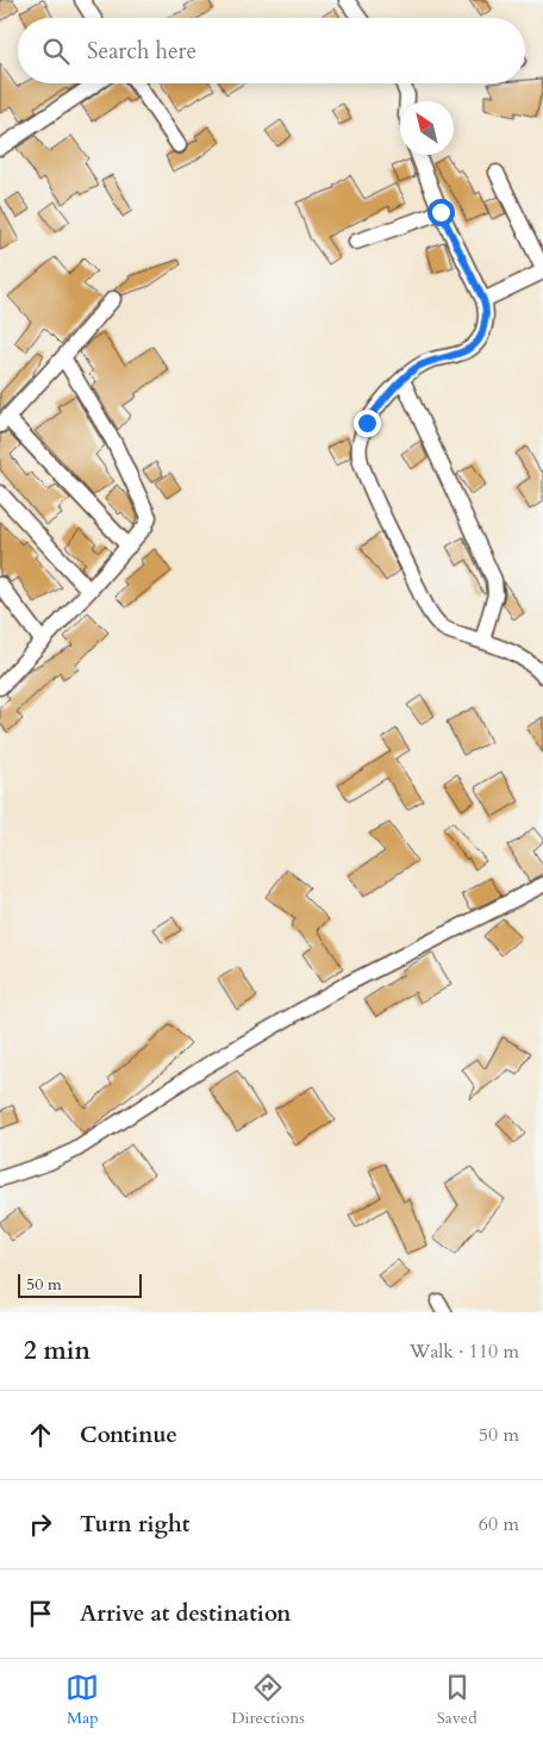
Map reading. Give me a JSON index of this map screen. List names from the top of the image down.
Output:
{
  "scale_bar": "50 m",
  "north": "top left",
  "page": {
    "search": "Search here",
    "scale": "50 m",
    "heading": ["2 min", "Walk · 110 m"],
    "list": [
      ["Continue", "50 m"],
      ["Turn right", "60 m"],
      "Arrive at destination"
    ],
    "nav": ["Map", "Directions", "Saved"]
  }
}
